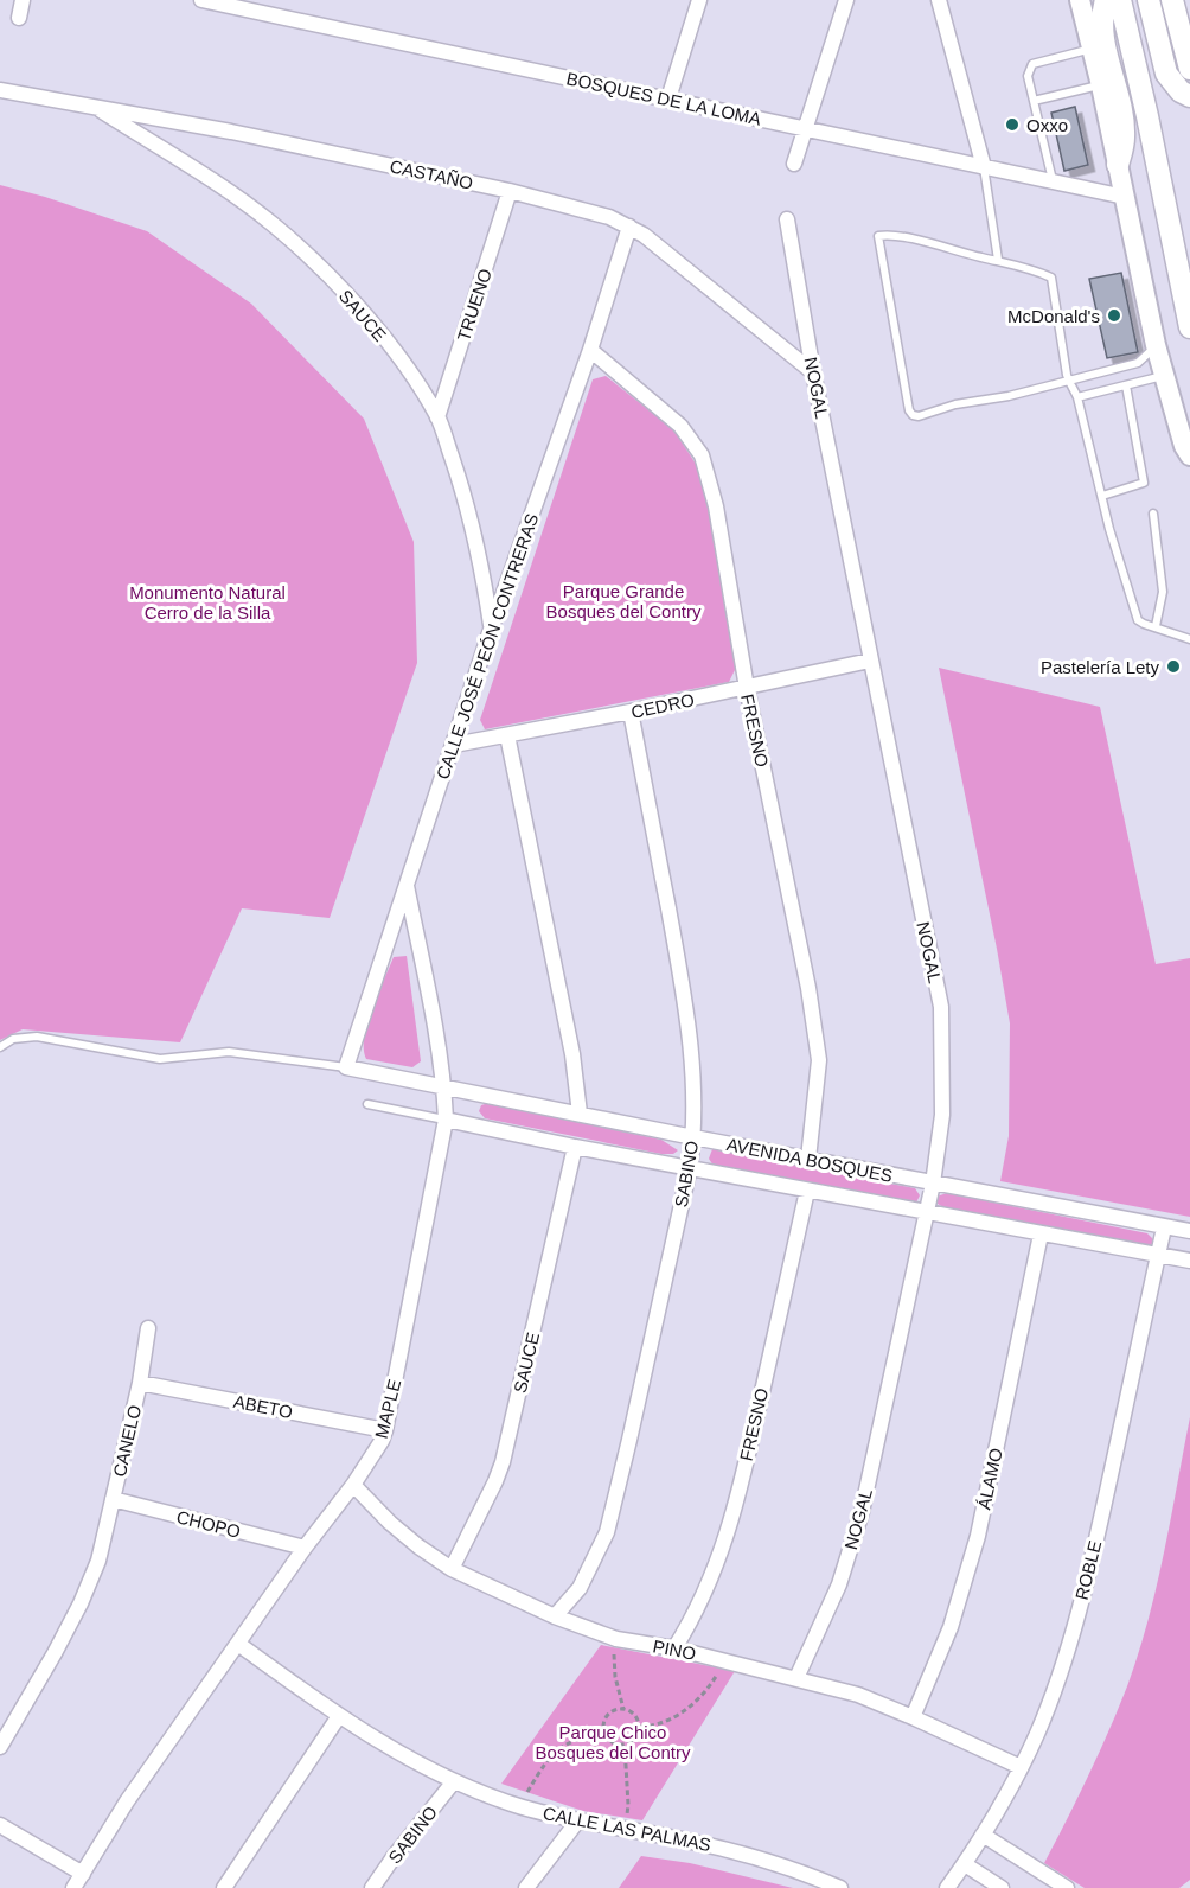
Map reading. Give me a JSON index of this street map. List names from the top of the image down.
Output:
{
  "streets": {
    "street": [
      "BOSQUES DE LA LOMA",
      "CASTAÑO",
      "TRUENO",
      "SAUCE",
      "NOGAL",
      "CALLE JOSÉ PEÓN CONTRERAS",
      "CEDRO",
      "FRESNO",
      "AVENIDA BOSQUES",
      "SABINO",
      "ABETO",
      "MAPLE",
      "CANELO",
      "ÁLAMO",
      "CHOPO",
      "ROBLE",
      "PINO",
      "CALLE LAS PALMAS"
    ]
  },
  "crossings": [
    ["CASTAÑO", "TRUENO"],
    ["CASTAÑO", "SAUCE"],
    ["CASTAÑO", "NOGAL"],
    ["CASTAÑO", "CALLE JOSÉ PEÓN CONTRERAS"],
    ["TRUENO", "SAUCE"],
    ["SAUCE", "CALLE JOSÉ PEÓN CONTRERAS"],
    ["SAUCE", "AVENIDA BOSQUES"],
    ["SAUCE", "PINO"],
    ["NOGAL", "CEDRO"],
    ["NOGAL", "AVENIDA BOSQUES"],
    ["NOGAL", "PINO"],
    ["CALLE JOSÉ PEÓN CONTRERAS", "CEDRO"],
    ["CALLE JOSÉ PEÓN CONTRERAS", "FRESNO"],
    ["CALLE JOSÉ PEÓN CONTRERAS", "AVENIDA BOSQUES"],
    ["CALLE JOSÉ PEÓN CONTRERAS", "MAPLE"],
    ["CEDRO", "FRESNO"],
    ["CEDRO", "SABINO"],
    ["FRESNO", "AVENIDA BOSQUES"],
    ["FRESNO", "PINO"],
    ["AVENIDA BOSQUES", "SABINO"],
    ["AVENIDA BOSQUES", "MAPLE"],
    ["AVENIDA BOSQUES", "ÁLAMO"],
    ["AVENIDA BOSQUES", "ROBLE"],
    ["SABINO", "PINO"],
    ["SABINO", "CALLE LAS PALMAS"],
    ["ABETO", "MAPLE"],
    ["ABETO", "CANELO"],
    ["MAPLE", "CHOPO"],
    ["MAPLE", "PINO"],
    ["MAPLE", "CALLE LAS PALMAS"],
    ["CANELO", "CHOPO"],
    ["ÁLAMO", "PINO"],
    ["ROBLE", "PINO"]
  ],
  "parks": ["Parque Grande Bosques del Contry", "Monumento Natural Cerro de la Silla", "Parque Chico Bosques del Contry"],
  "places": ["Oxxo", "McDonald's", "Pastelería Lety"]
}
